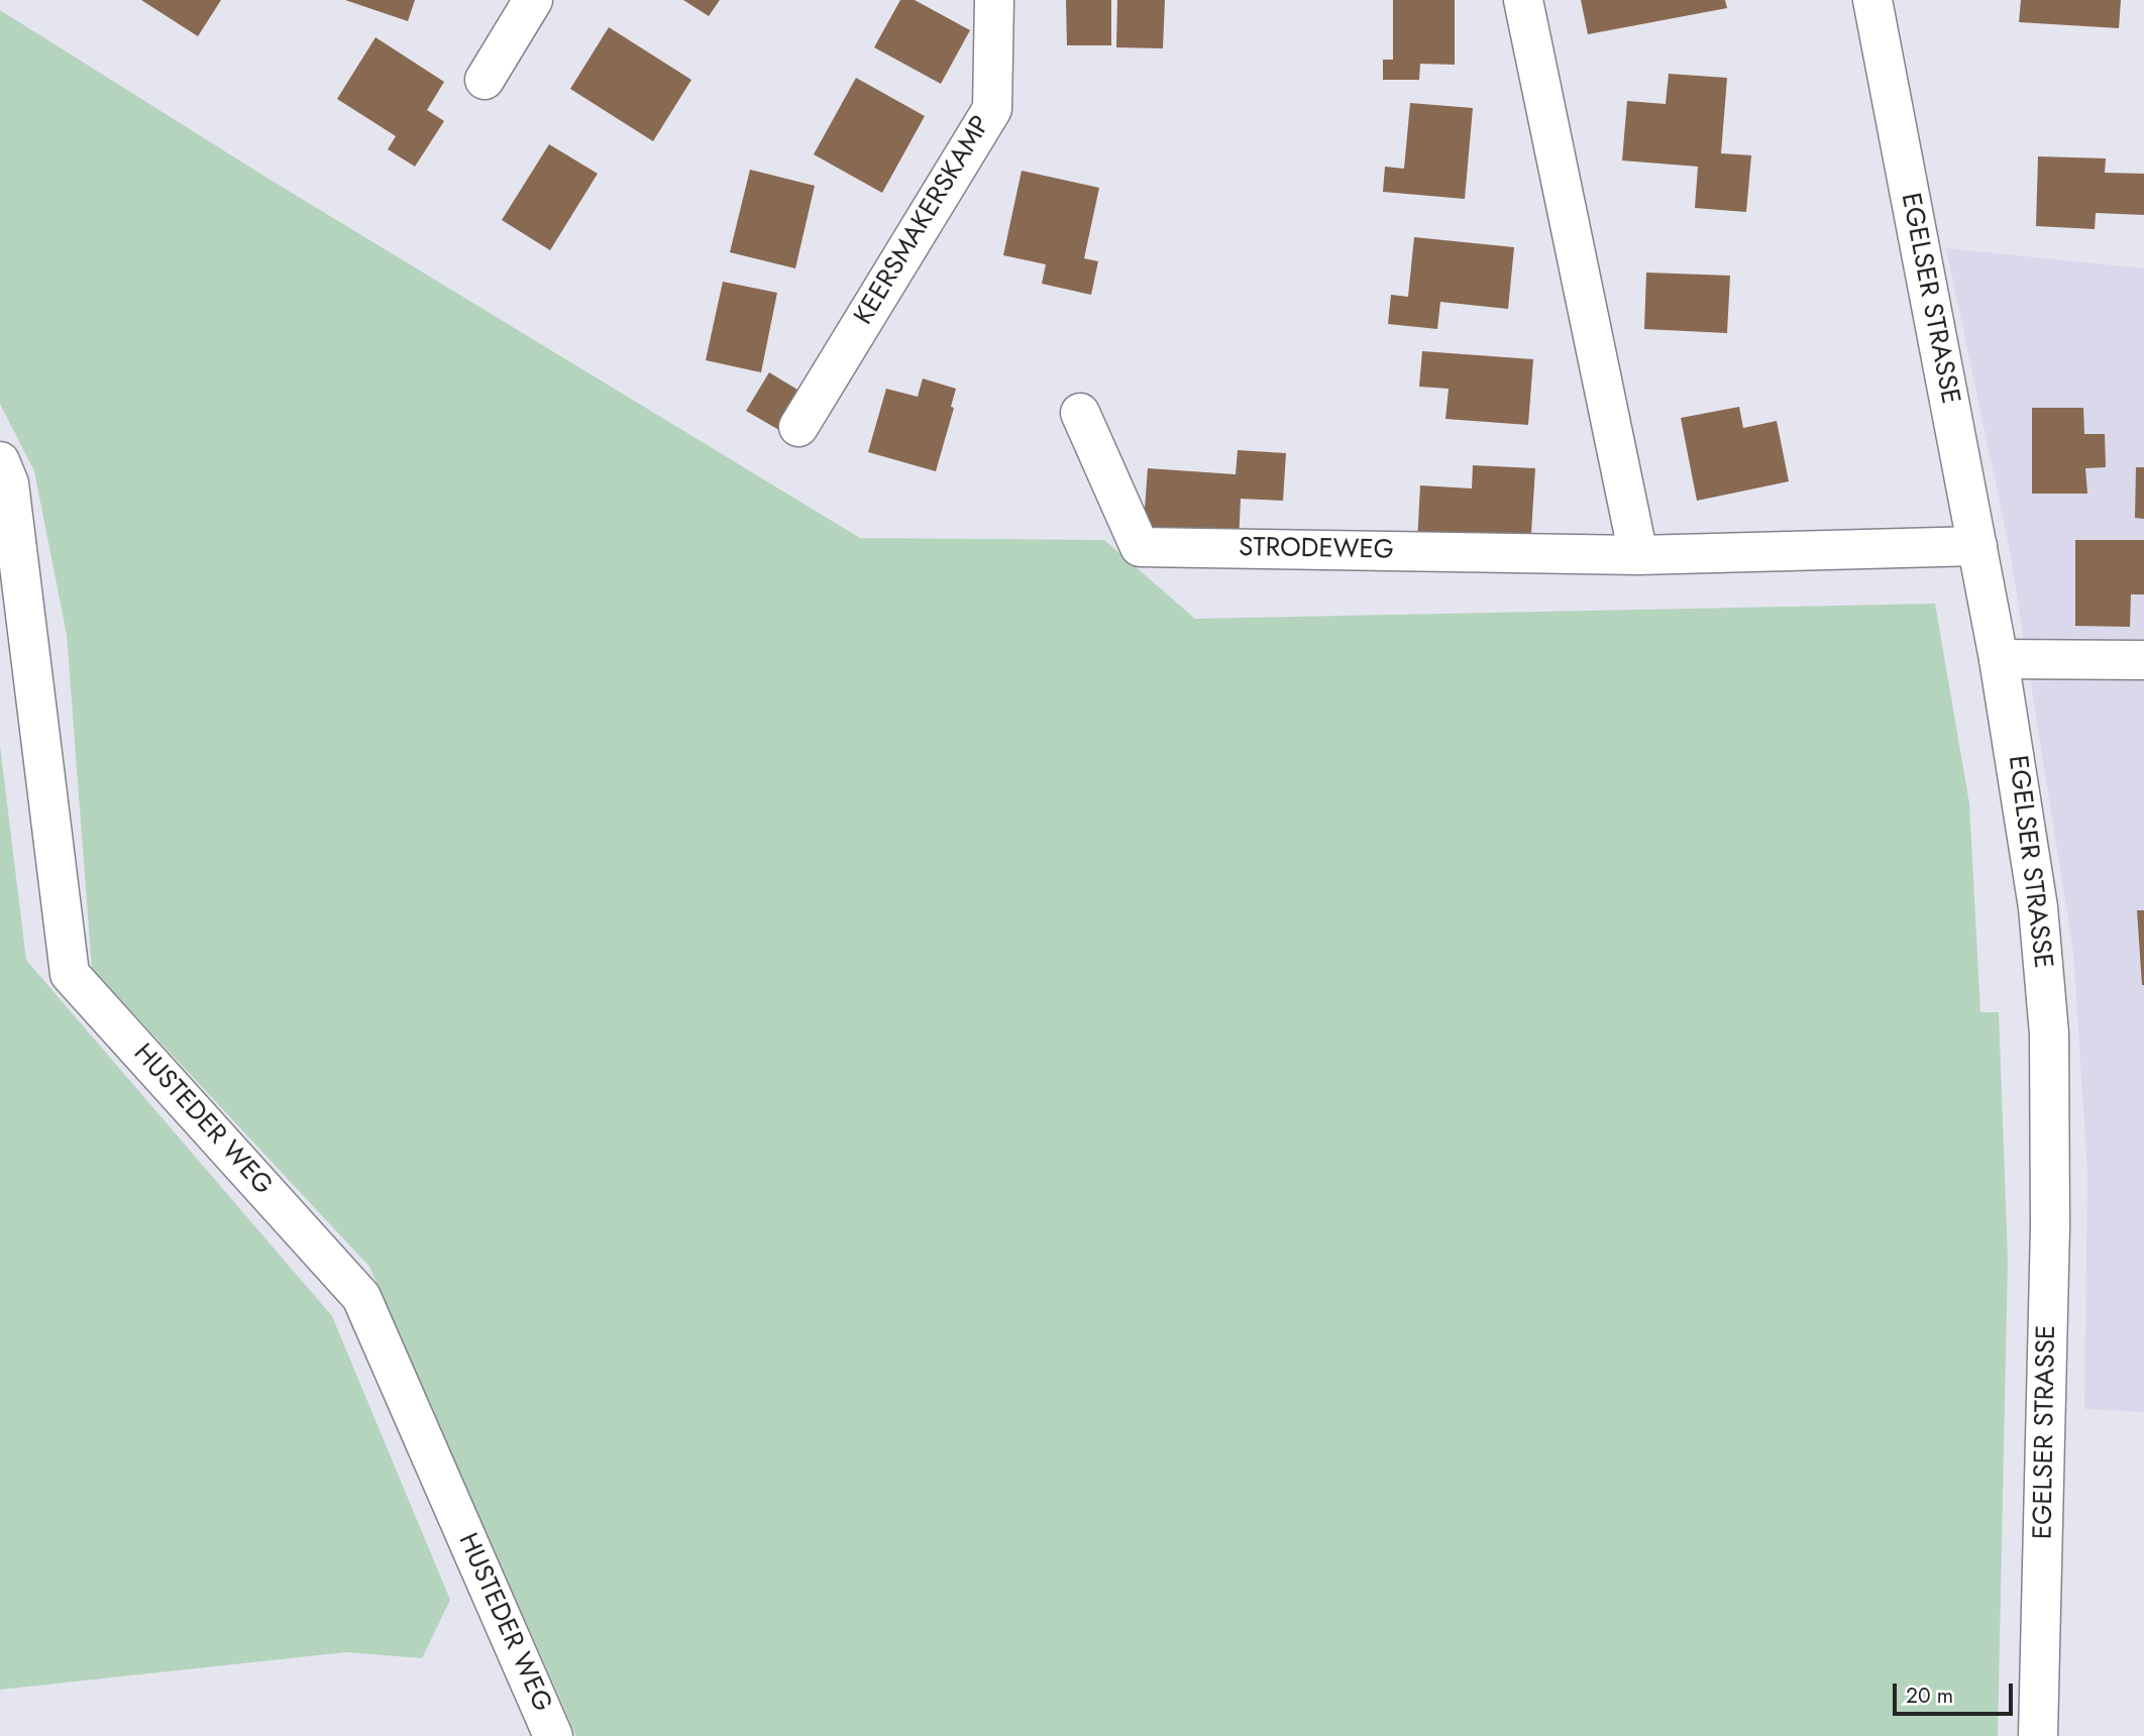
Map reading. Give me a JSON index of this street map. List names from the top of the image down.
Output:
{
  "streets": {
    "street": [
      "KEERSMAKERSKAMP",
      "EGELSER STRASSE",
      "STRODEWEG",
      "HUSTEDER WEG"
    ]
  },
  "crossings": [
    ["EGELSER STRASSE", "STRODEWEG"]
  ],
  "scale_bar": "20 m"
}
